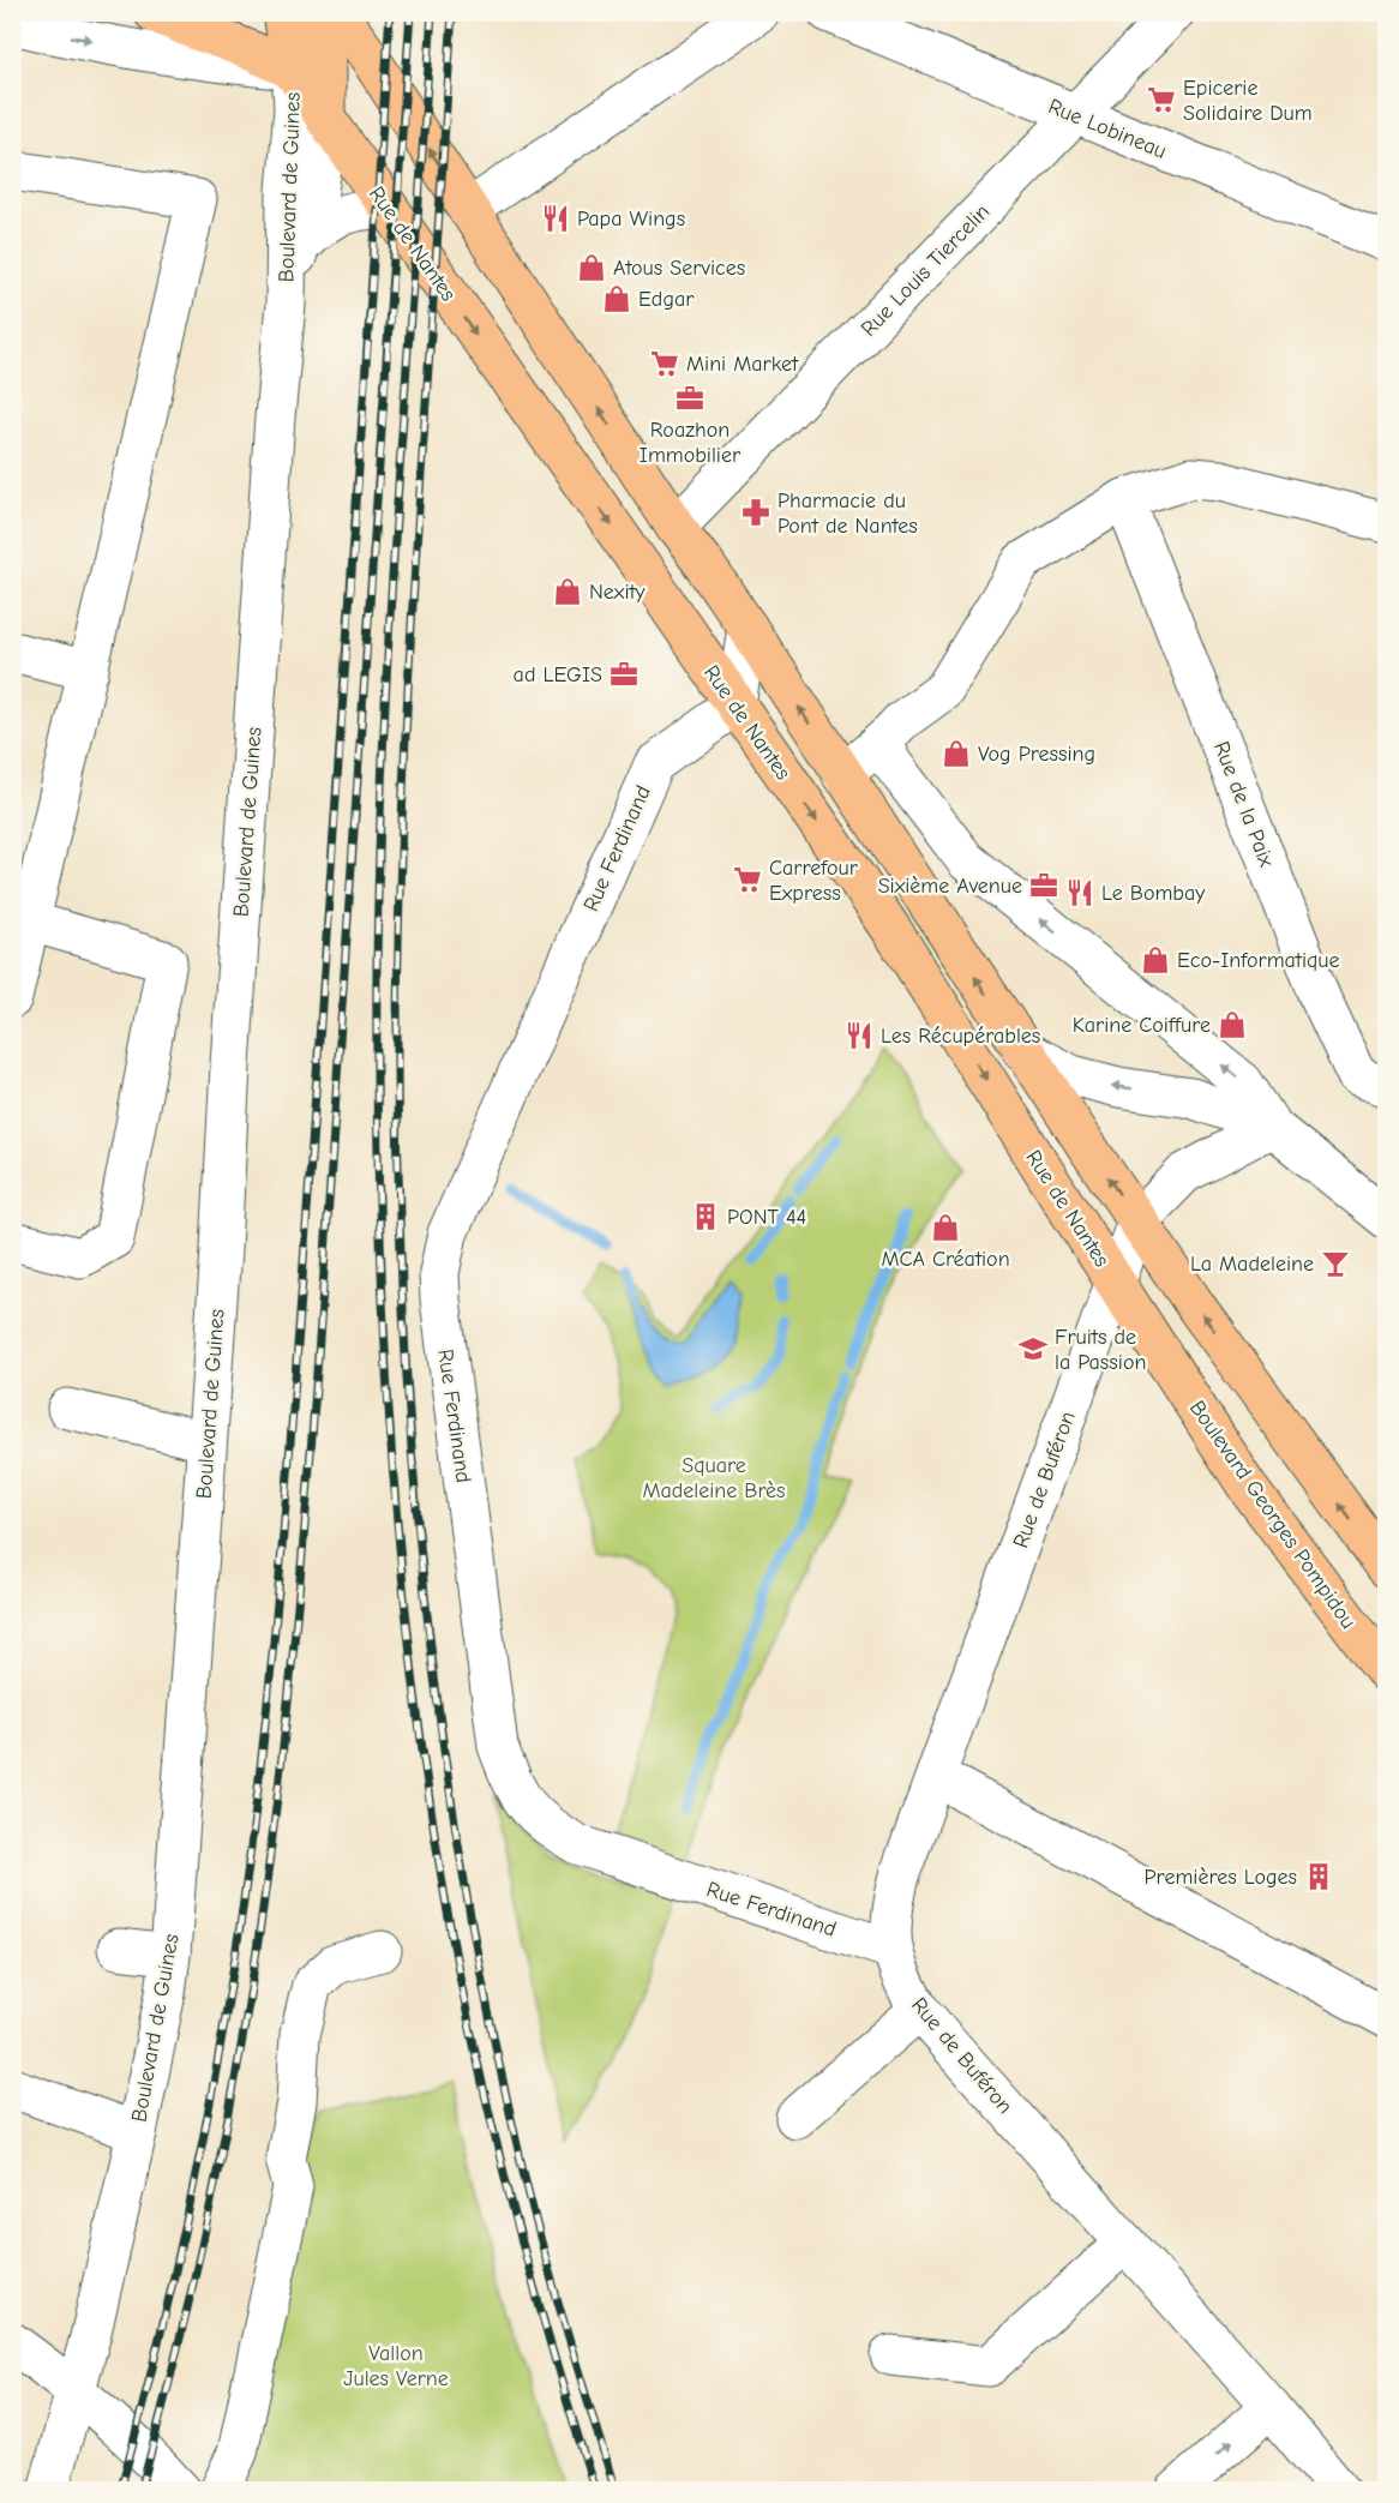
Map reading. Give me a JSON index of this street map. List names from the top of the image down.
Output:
{
  "streets": {
    "main road": ["Rue de Nantes", "Boulevard Georges Pompidou"],
    "street": [
      "Rue Lobineau",
      "Boulevard de Guines",
      "Rue Louis Tiercelin",
      "Rue de la Paix",
      "Rue Ferdinand",
      "Rue de Buféron"
    ]
  },
  "crossings": [
    ["Rue Lobineau", "Rue Louis Tiercelin"],
    ["Boulevard de Guines", "Rue de Nantes"],
    ["Rue de Nantes", "Rue Ferdinand"],
    ["Rue de Nantes", "Rue de Buféron"],
    ["Rue de Nantes", "Boulevard Georges Pompidou"],
    ["Rue Ferdinand", "Rue de Buféron"],
    ["Rue de Buféron", "Boulevard Georges Pompidou"]
  ],
  "parks": ["Square Madeleine Brès", "Vallon Jules Verne"],
  "places": {
    "supermarket": ["Epicerie Solidaire Dum", "Mini Market", "Carrefour Express"],
    "restaurant": ["Papa Wings", "Le Bombay", "Les Récupérables"],
    "shop": [
      "Atous Services",
      "Edgar",
      "Nexity",
      "Vog Pressing",
      "Eco-Informatique",
      "Karine Coiffure",
      "MCA Création"
    ],
    "office": ["Roazhon Immobilier", "ad LEGIS", "Sixième Avenue"],
    "pharmacy": ["Pharmacie du Pont de Nantes"],
    "building": ["PONT 44", "Premières Loges"],
    "bar": ["La Madeleine"],
    "school or university": ["Fruits de la Passion"]
  }
}
